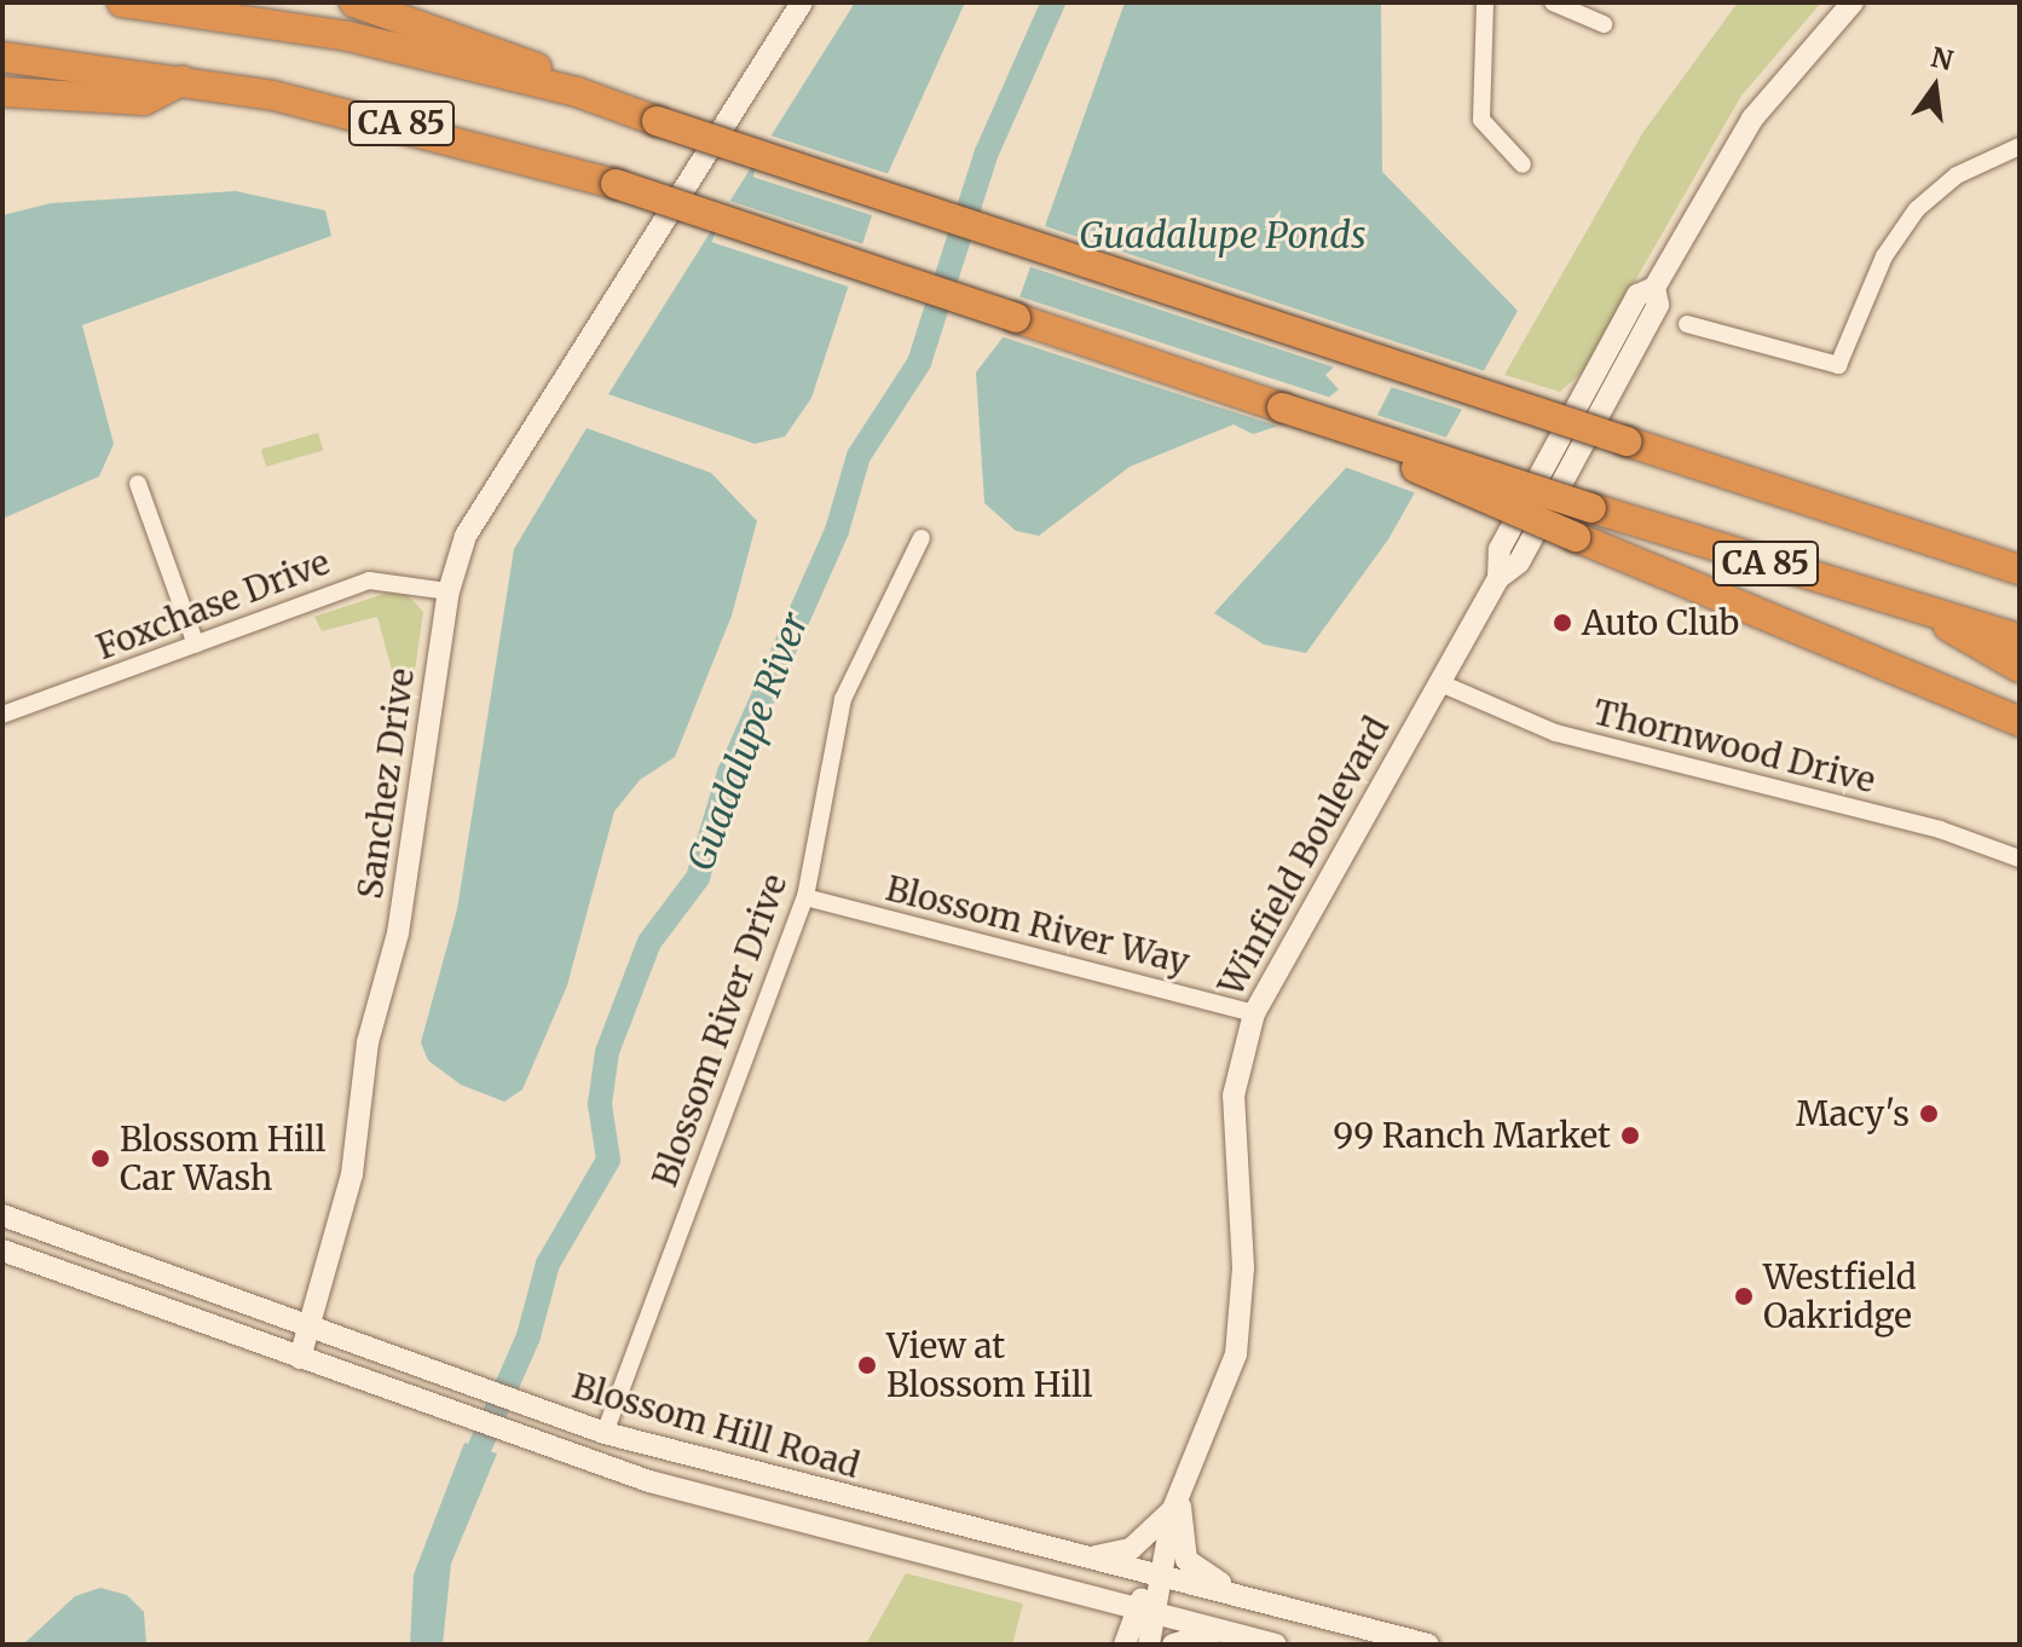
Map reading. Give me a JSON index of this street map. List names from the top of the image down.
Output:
{
  "streets": {
    "highway": ["CA 85"],
    "street": [
      "Foxchase Drive",
      "Thornwood Drive",
      "Sanchez Drive",
      "Winfield Boulevard",
      "Blossom River Way",
      "Blossom River Drive",
      "Blossom Hill Road"
    ]
  },
  "crossings": [
    ["Foxchase Drive", "Sanchez Drive"],
    ["Thornwood Drive", "Winfield Boulevard"],
    ["Sanchez Drive", "Blossom Hill Road"],
    ["Winfield Boulevard", "Blossom River Way"],
    ["Winfield Boulevard", "Blossom Hill Road"],
    ["Blossom River Way", "Blossom River Drive"],
    ["Blossom River Drive", "Blossom Hill Road"]
  ],
  "water": ["Guadalupe Ponds", "Guadalupe River"],
  "places": [
    "Auto Club",
    "Macy's",
    "99 Ranch Market",
    "Blossom Hill Car Wash",
    "Westfield Oakridge",
    "View at Blossom Hill"
  ],
  "north": "top"
}
